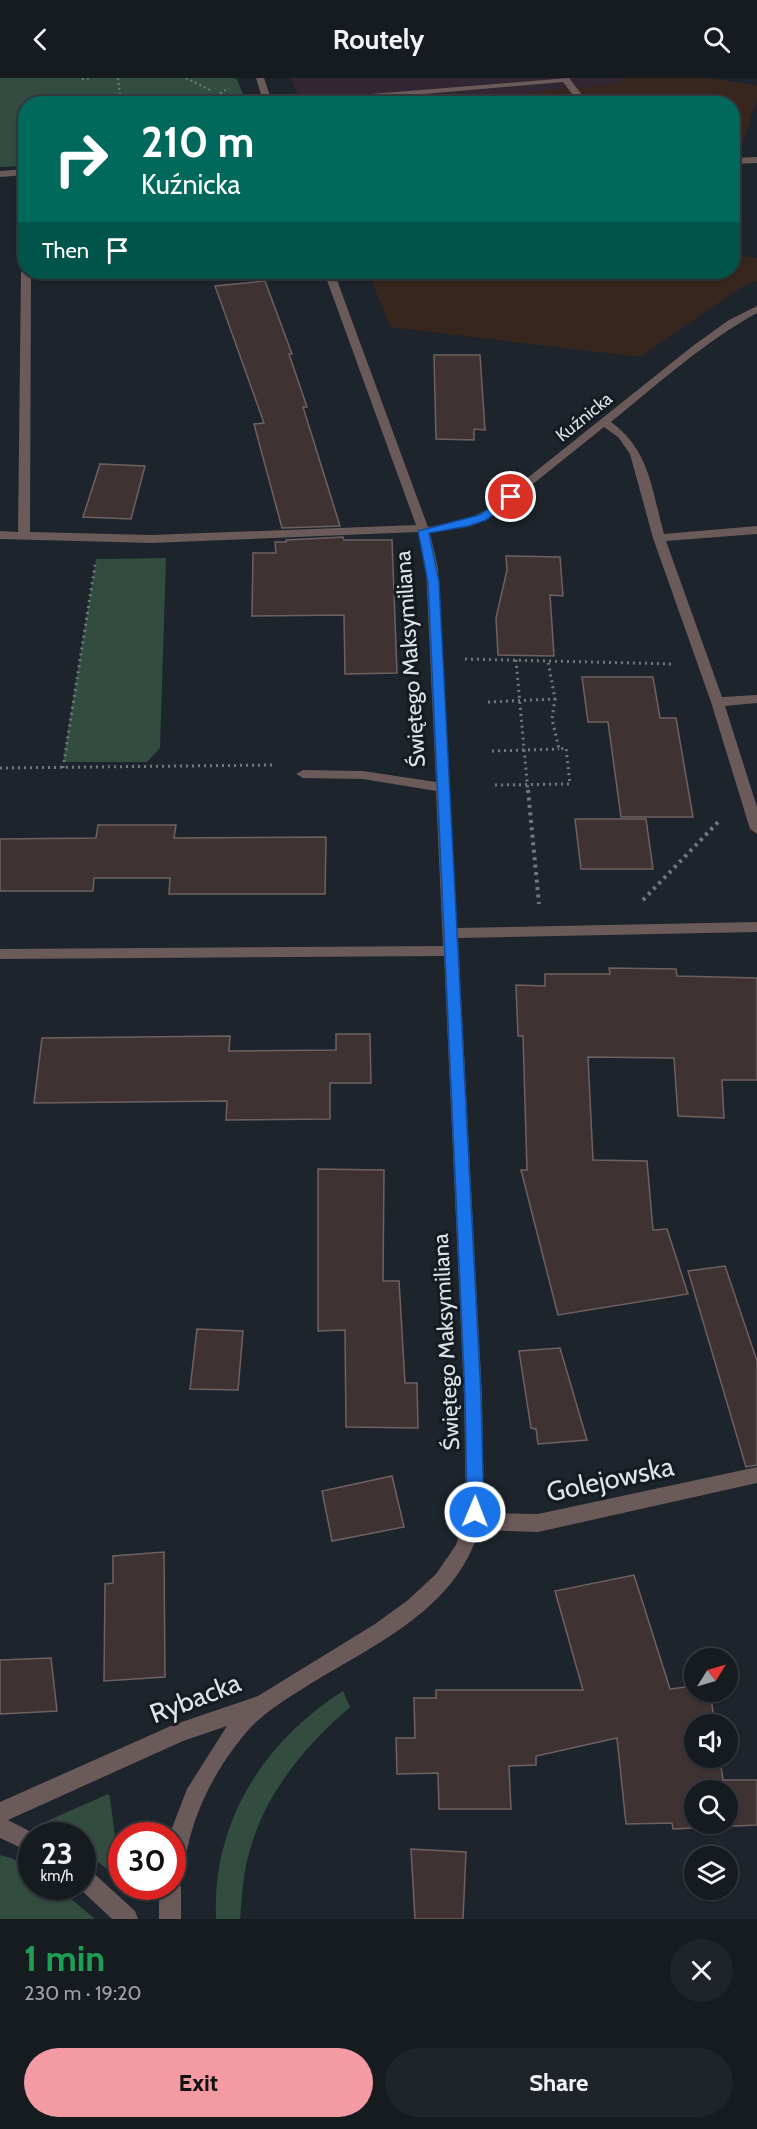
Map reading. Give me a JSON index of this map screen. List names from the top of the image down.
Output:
{
  "streets": {
    "street": [
      "Kuźnicka",
      "Świętego Maksymiliana",
      "Golejowska",
      "Rybacka"
    ]
  },
  "crossings": [
    ["Kuźnicka", "Świętego Maksymiliana"],
    ["Świętego Maksymiliana", "Golejowska"],
    ["Świętego Maksymiliana", "Rybacka"]
  ],
  "north": "top right",
  "page": {
    "header": "Routely",
    "turn": ["210 m", "Kuźnicka"],
    "then": "Then",
    "speed": "23 km/h",
    "limit": "30",
    "heading": ["1 min", "230 m · 19:20"],
    "buttons": ["Exit", "Share"]
  }
}
